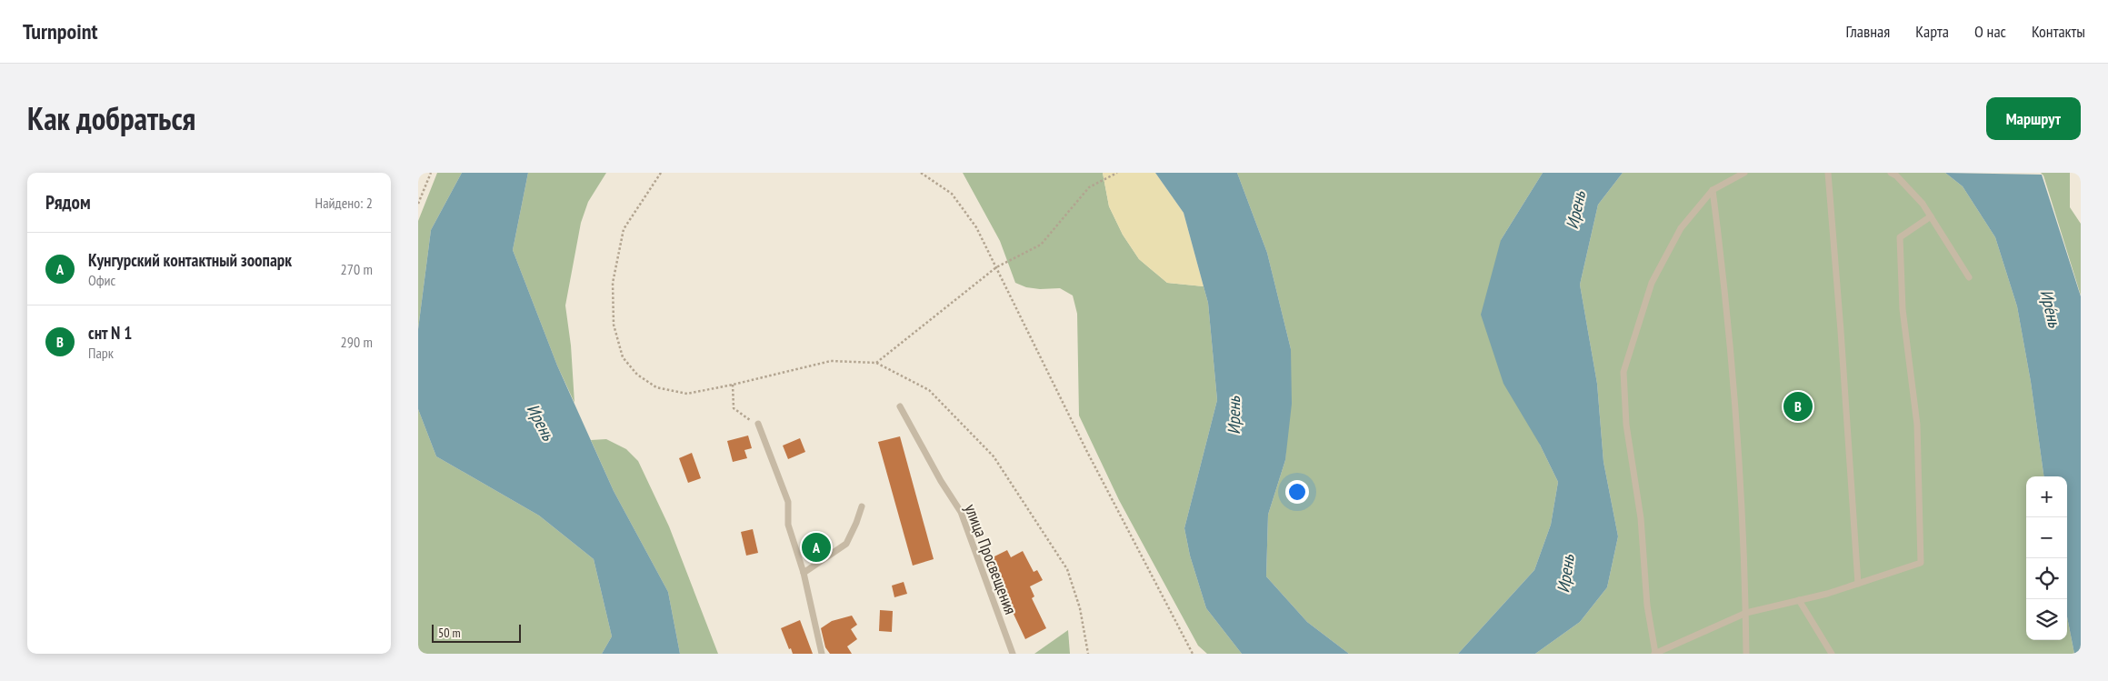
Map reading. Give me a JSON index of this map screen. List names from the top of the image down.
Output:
{
  "streets": {
    "lane": ["улица Просвещения"]
  },
  "water": ["Ирень", "Ире́нь"],
  "scale_bar": "50 m",
  "page": {
    "header": "Turnpoint",
    "nav": [
      "Главная",
      "Карта",
      "О нас",
      "Контакты"
    ],
    "title": "Как добраться",
    "buttons": "Маршрут",
    "heading": ["Рядом", "Найдено: 2"],
    "list": [
      {
        "mark": "A",
        "name": "Кунгурский контактный зоопарк",
        "note": "Офис",
        "value": "270 m"
      },
      {
        "mark": "B",
        "name": "снт N 1",
        "note": "Парк",
        "value": "290 m"
      }
    ],
    "pins": ["B", "A"],
    "map_buttons": ["+", "−"],
    "scale": "50 m"
  }
}
